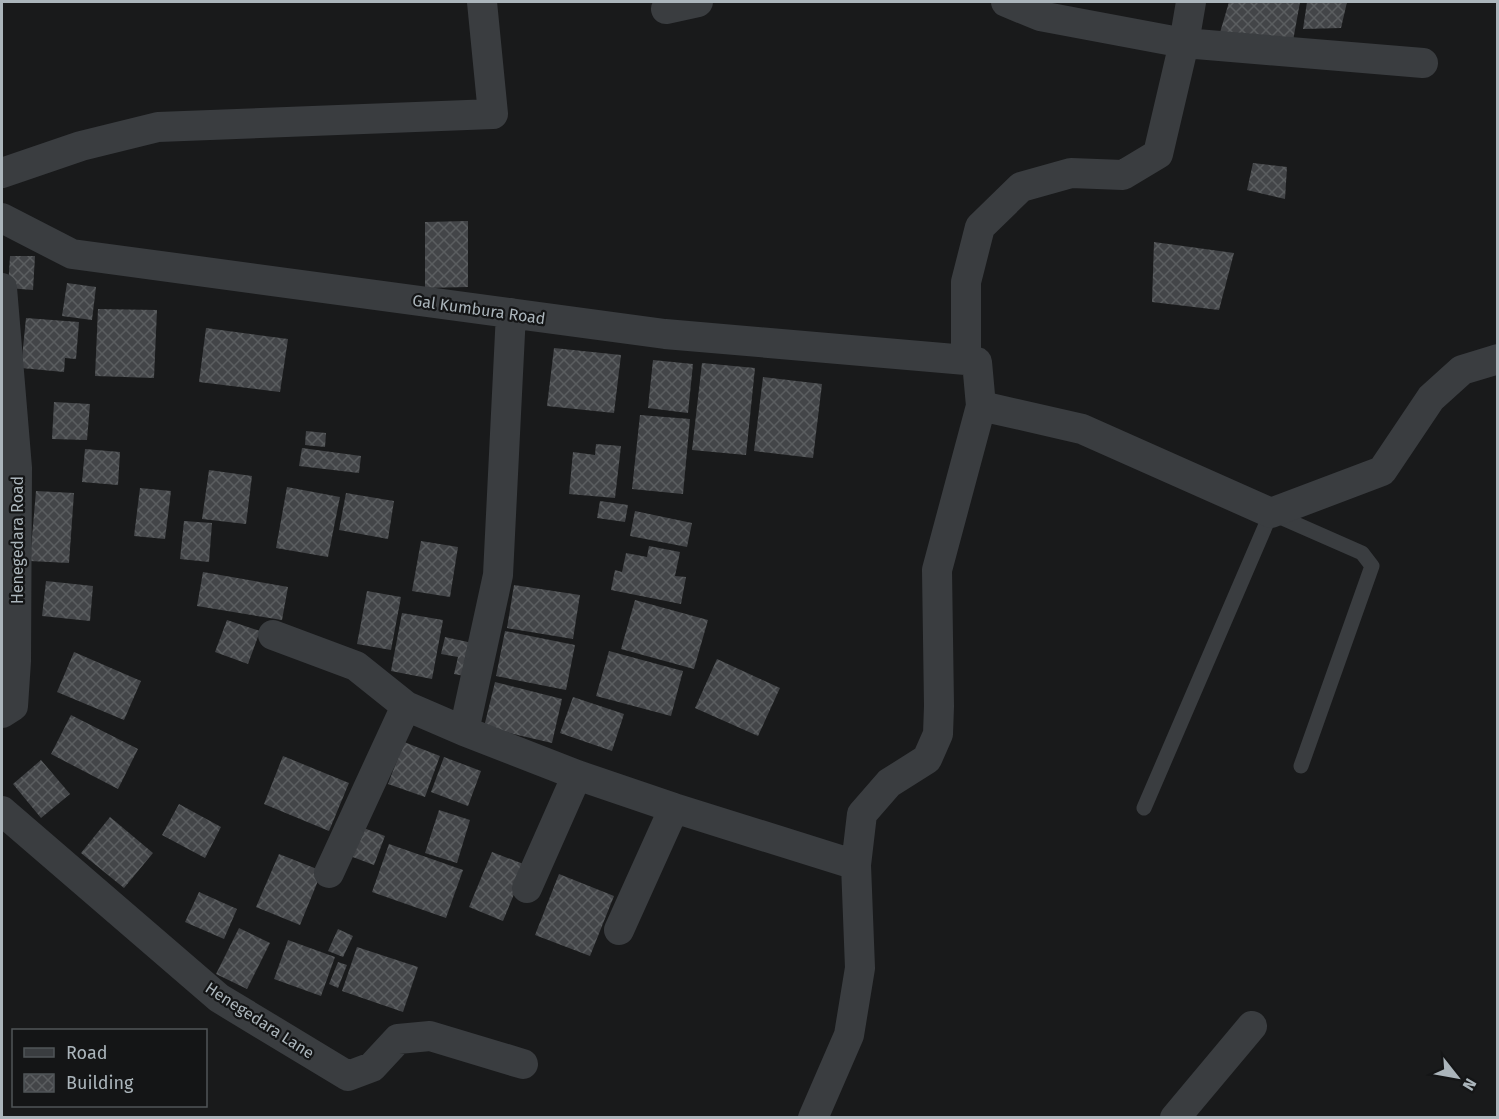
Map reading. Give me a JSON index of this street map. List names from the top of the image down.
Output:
{
  "streets": {
    "street": ["Gal Kumbura Road", "Henegedara Road", "Henegedara Lane"]
  },
  "legend": ["Road", "Building"],
  "north": "bottom right"
}
